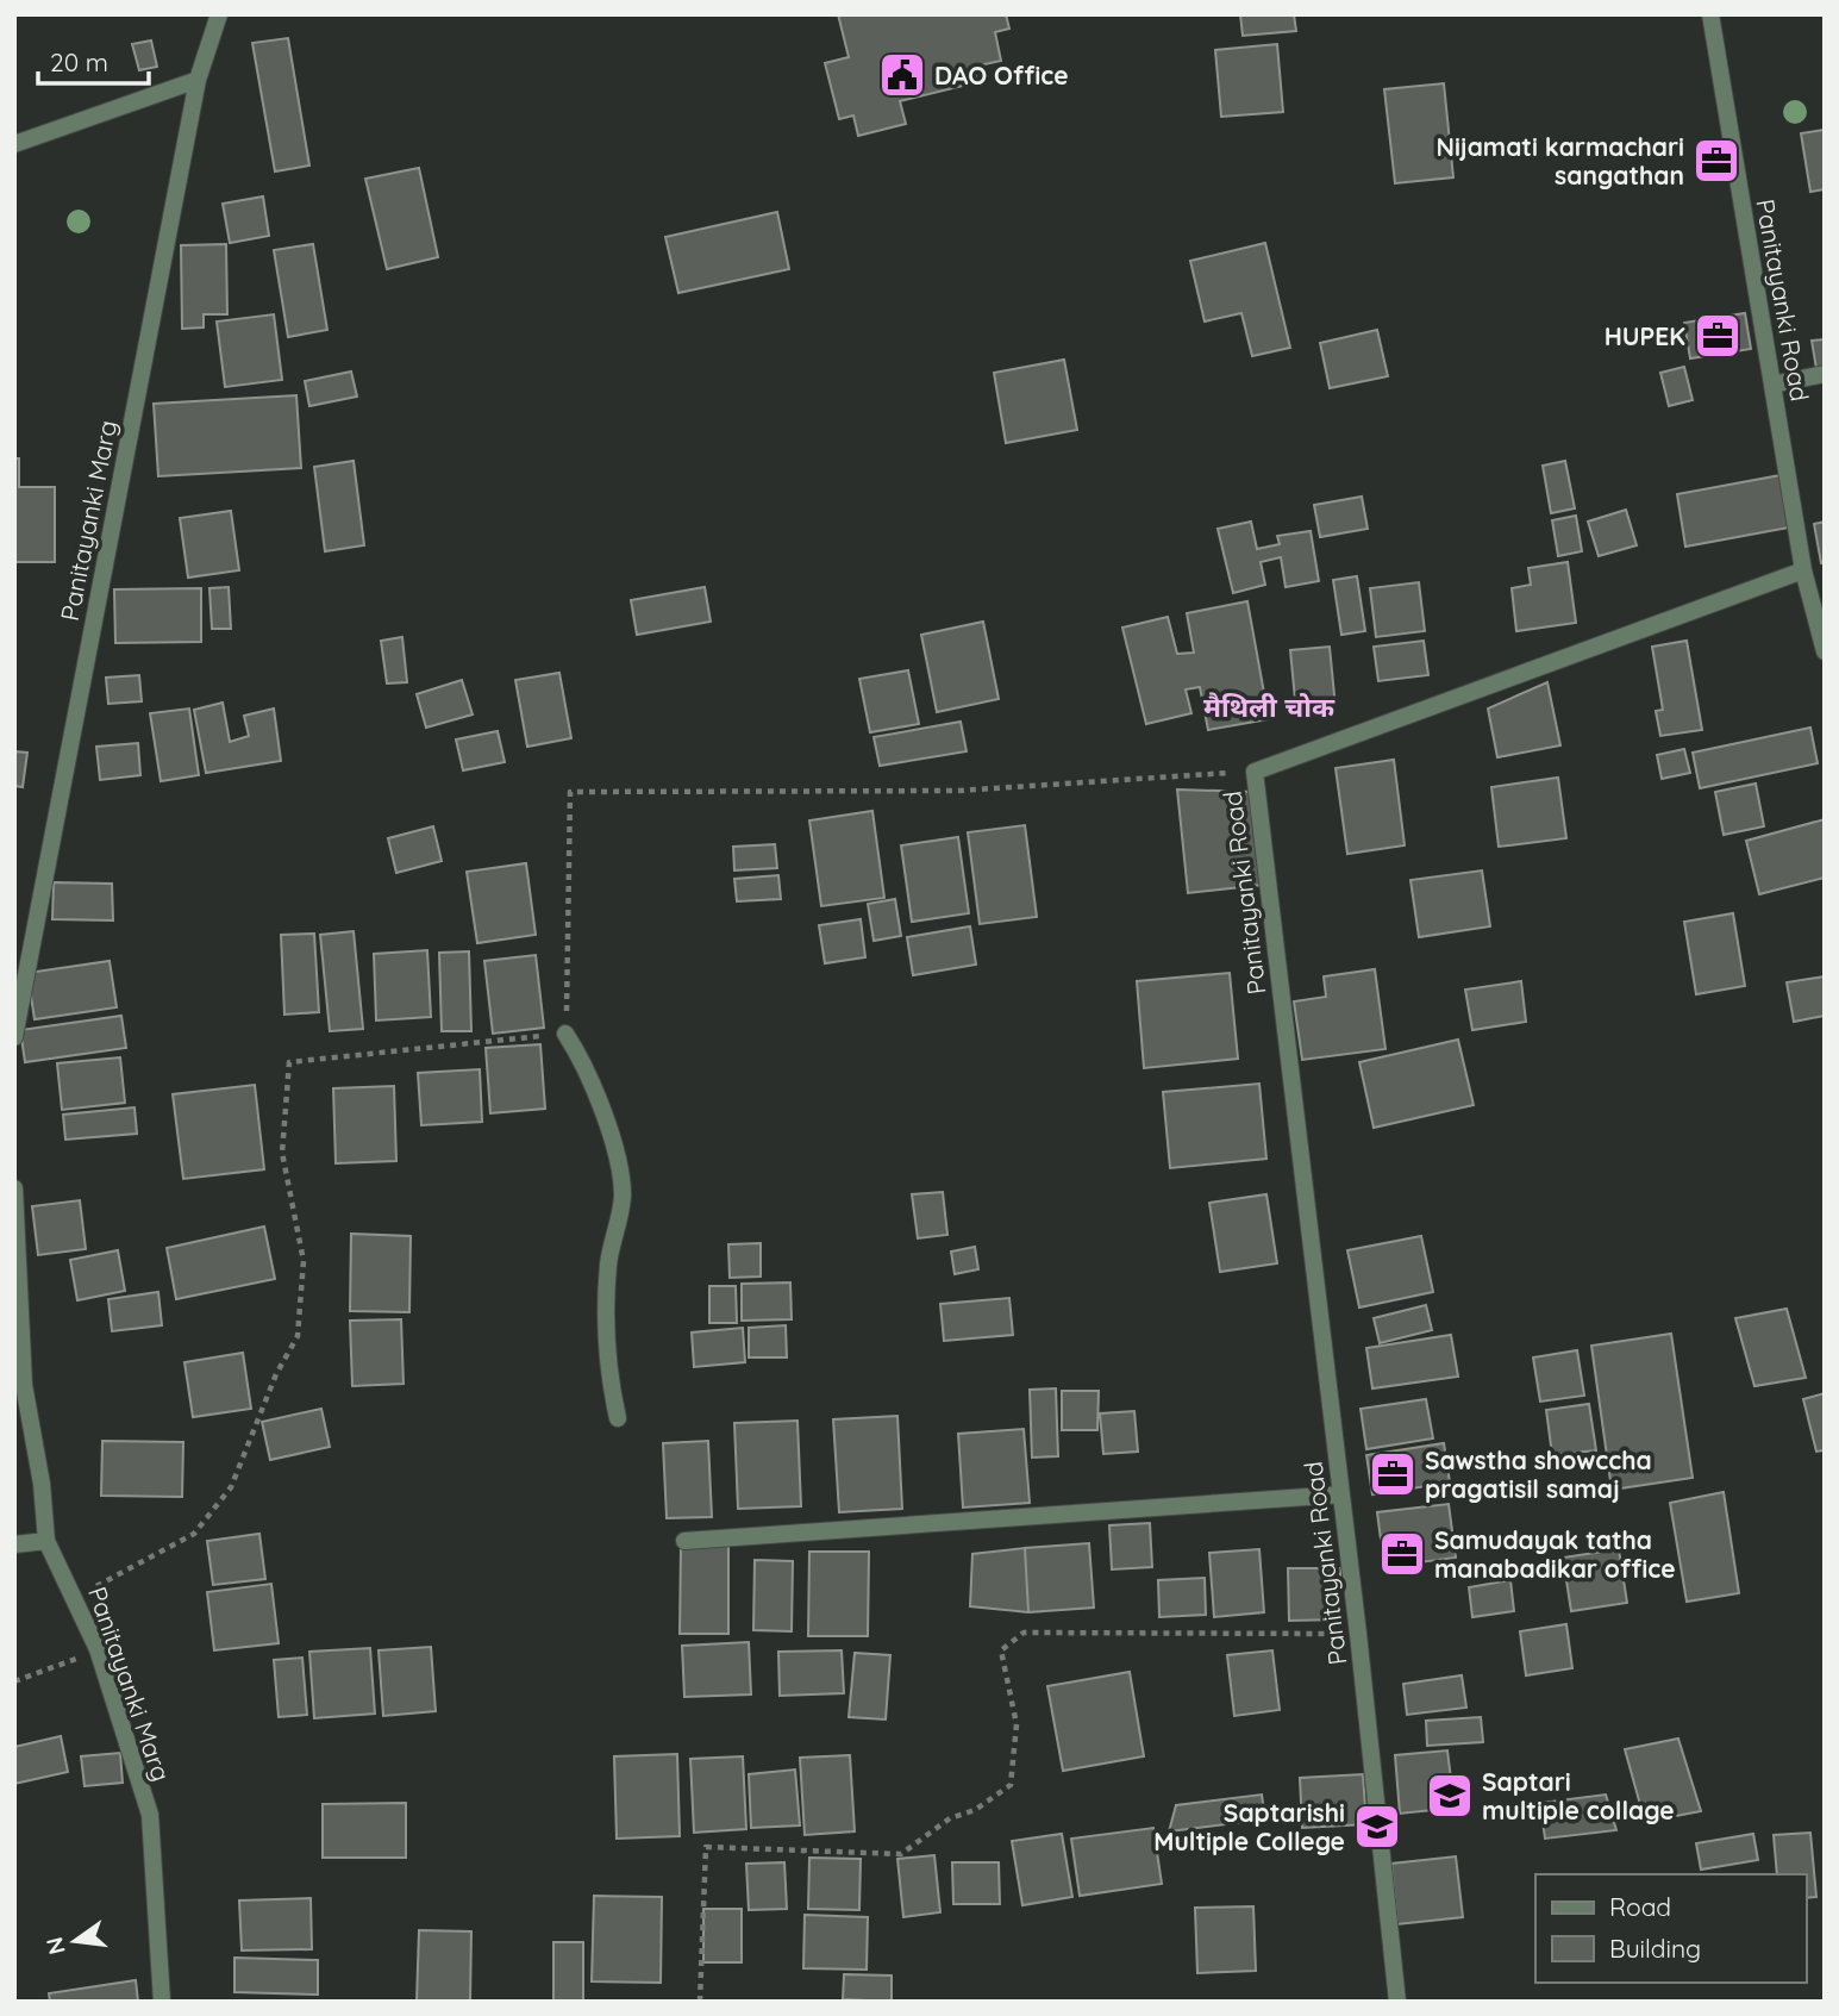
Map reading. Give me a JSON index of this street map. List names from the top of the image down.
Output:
{
  "streets": {
    "street": ["Panitayanki Road", "Panitayanki Marg"]
  },
  "districts": ["मैथिली चोक"],
  "places": {
    "public building": ["DAO Office"],
    "office": [
      "Nijamati karmachari sangathan",
      "HUPEK",
      "Sawstha showccha pragatisil samaj",
      "Samudayak tatha manabadikar office"
    ],
    "school or university": ["Saptari multiple collage", "Saptarishi Multiple College"]
  },
  "legend": ["Road", "Building"],
  "scale_bar": "20 m",
  "north": "left"
}
